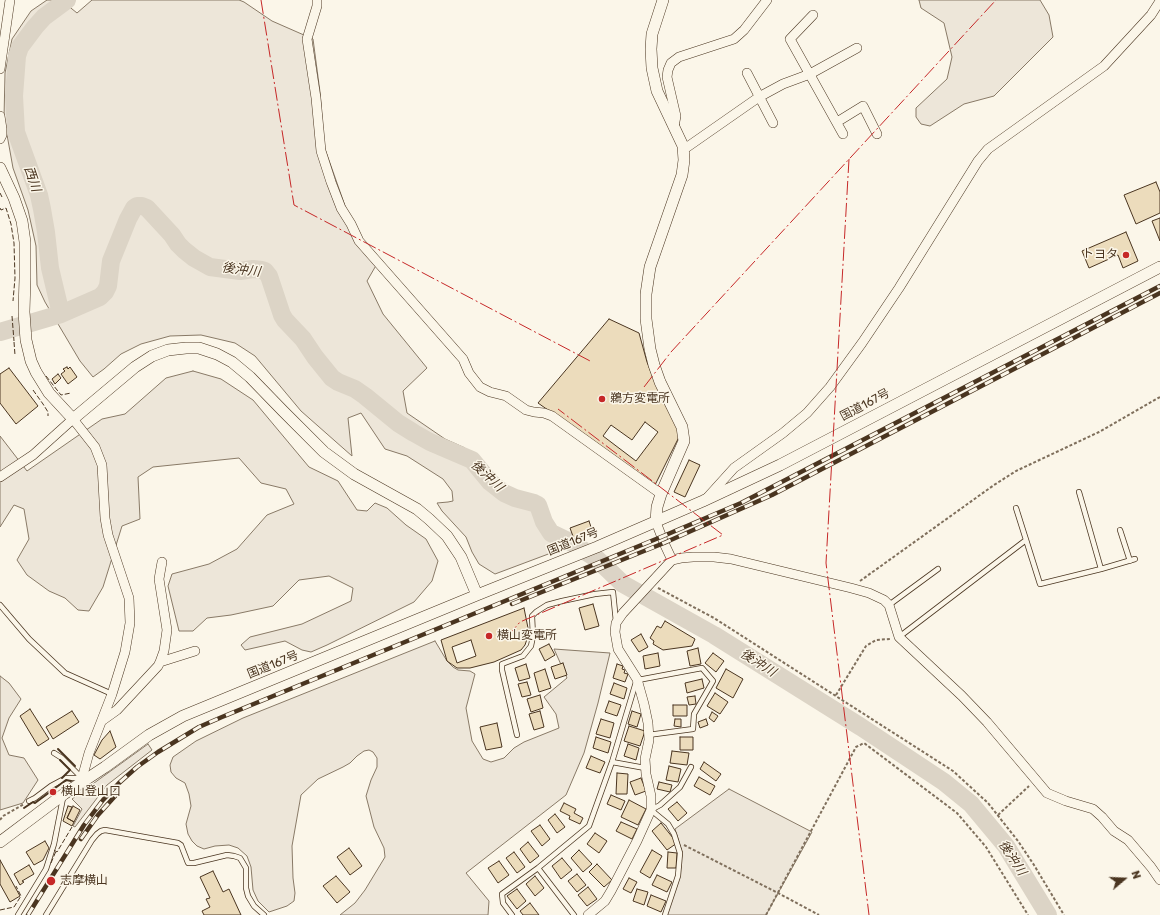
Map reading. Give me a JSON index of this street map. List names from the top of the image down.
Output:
{
  "streets": {
    "street": ["国道167号"]
  },
  "water": ["西川", "後沖川"],
  "places": [
    "トヨタ",
    "鵜方変電所",
    "横山変電所",
    "横山登山口",
    "志摩横山"
  ],
  "north": "right"
}
